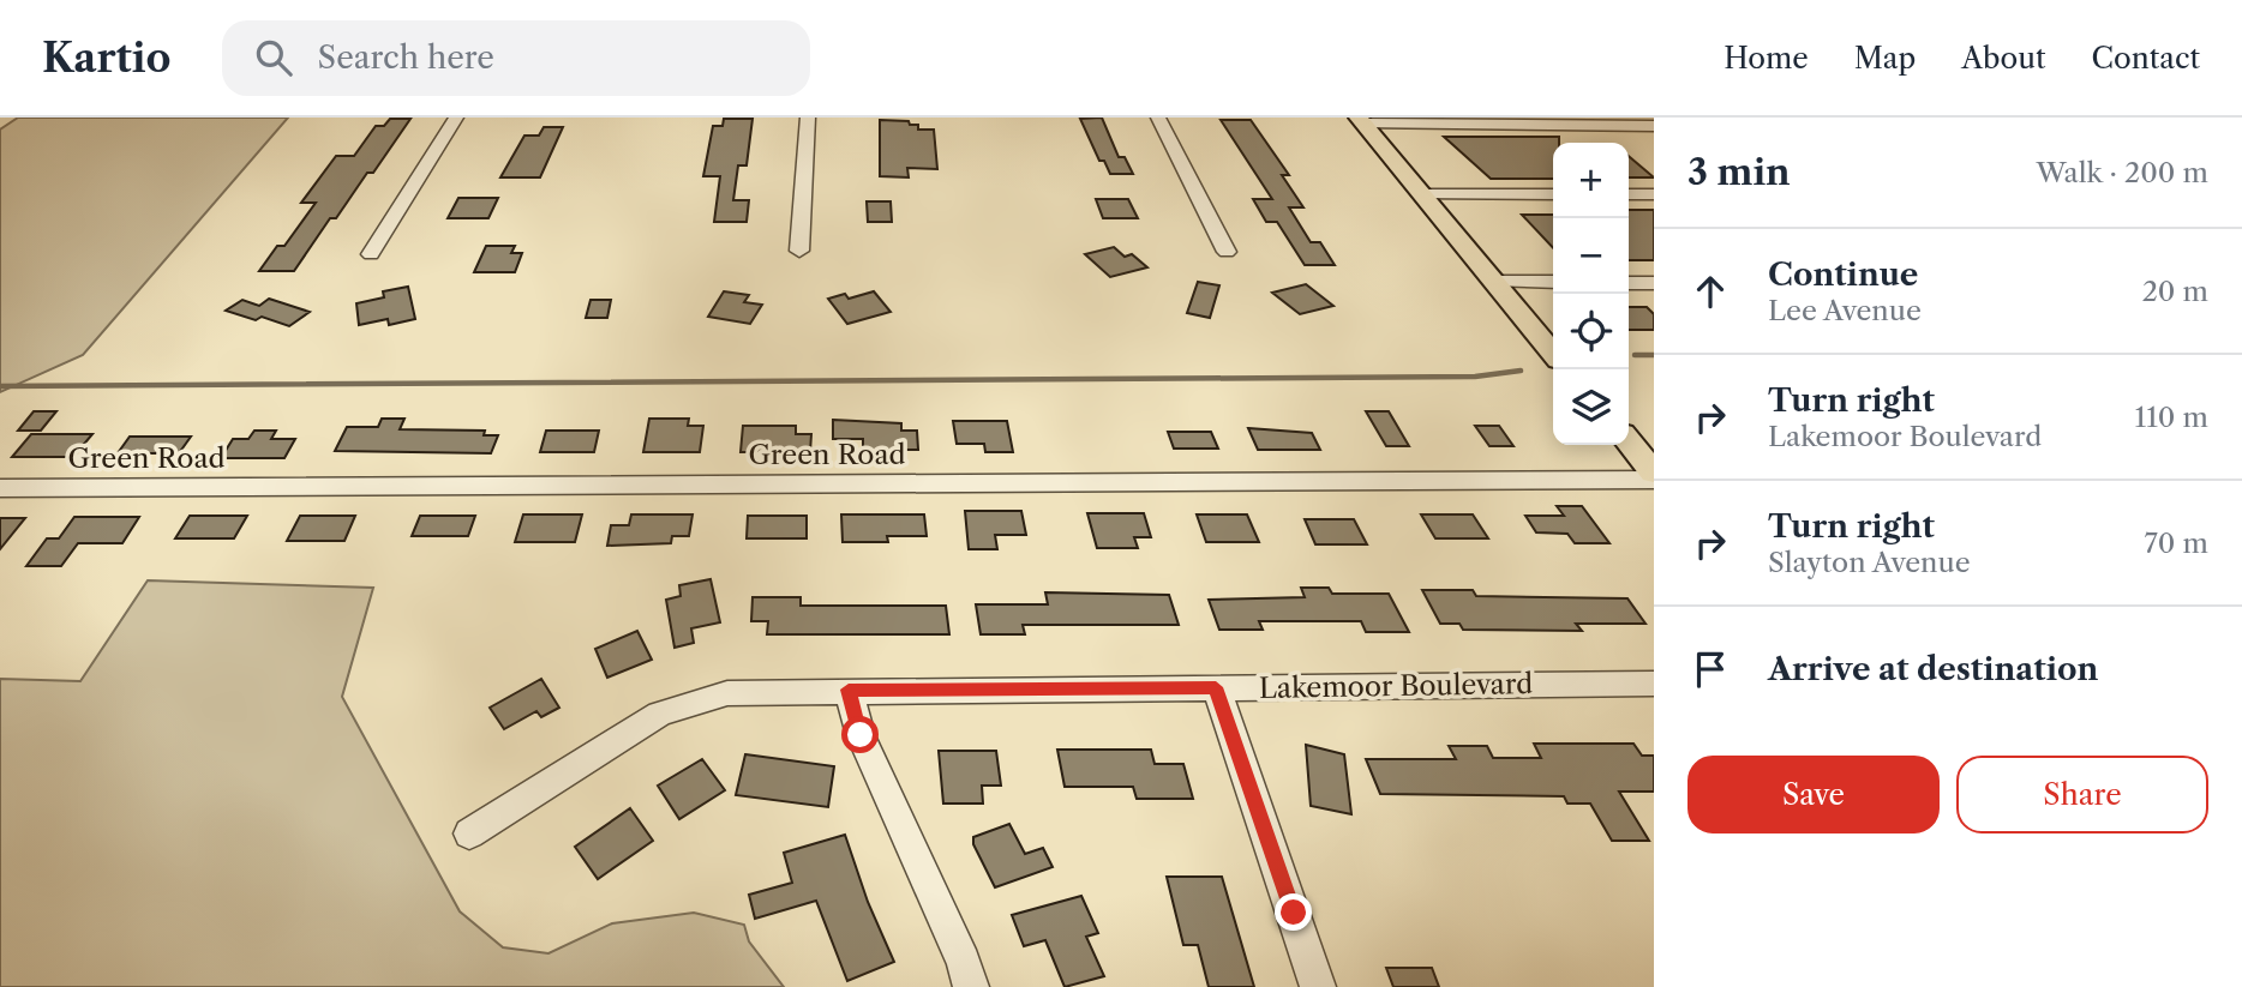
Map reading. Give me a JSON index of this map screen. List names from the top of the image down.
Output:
{
  "streets": {
    "street": ["Green Road", "Lakemoor Boulevard"]
  },
  "page": {
    "header": "Kartio",
    "search": "Search here",
    "nav": [
      "Home",
      "Map",
      "About",
      "Contact"
    ],
    "heading": ["3 min", "Walk · 200 m"],
    "map_buttons": ["+", "−"],
    "list": [
      ["Continue", "Lee Avenue", "20 m"],
      ["Turn right", "Lakemoor Boulevard", "110 m"],
      ["Turn right", "Slayton Avenue", "70 m"],
      "Arrive at destination"
    ],
    "buttons": ["Save", "Share"]
  }
}
